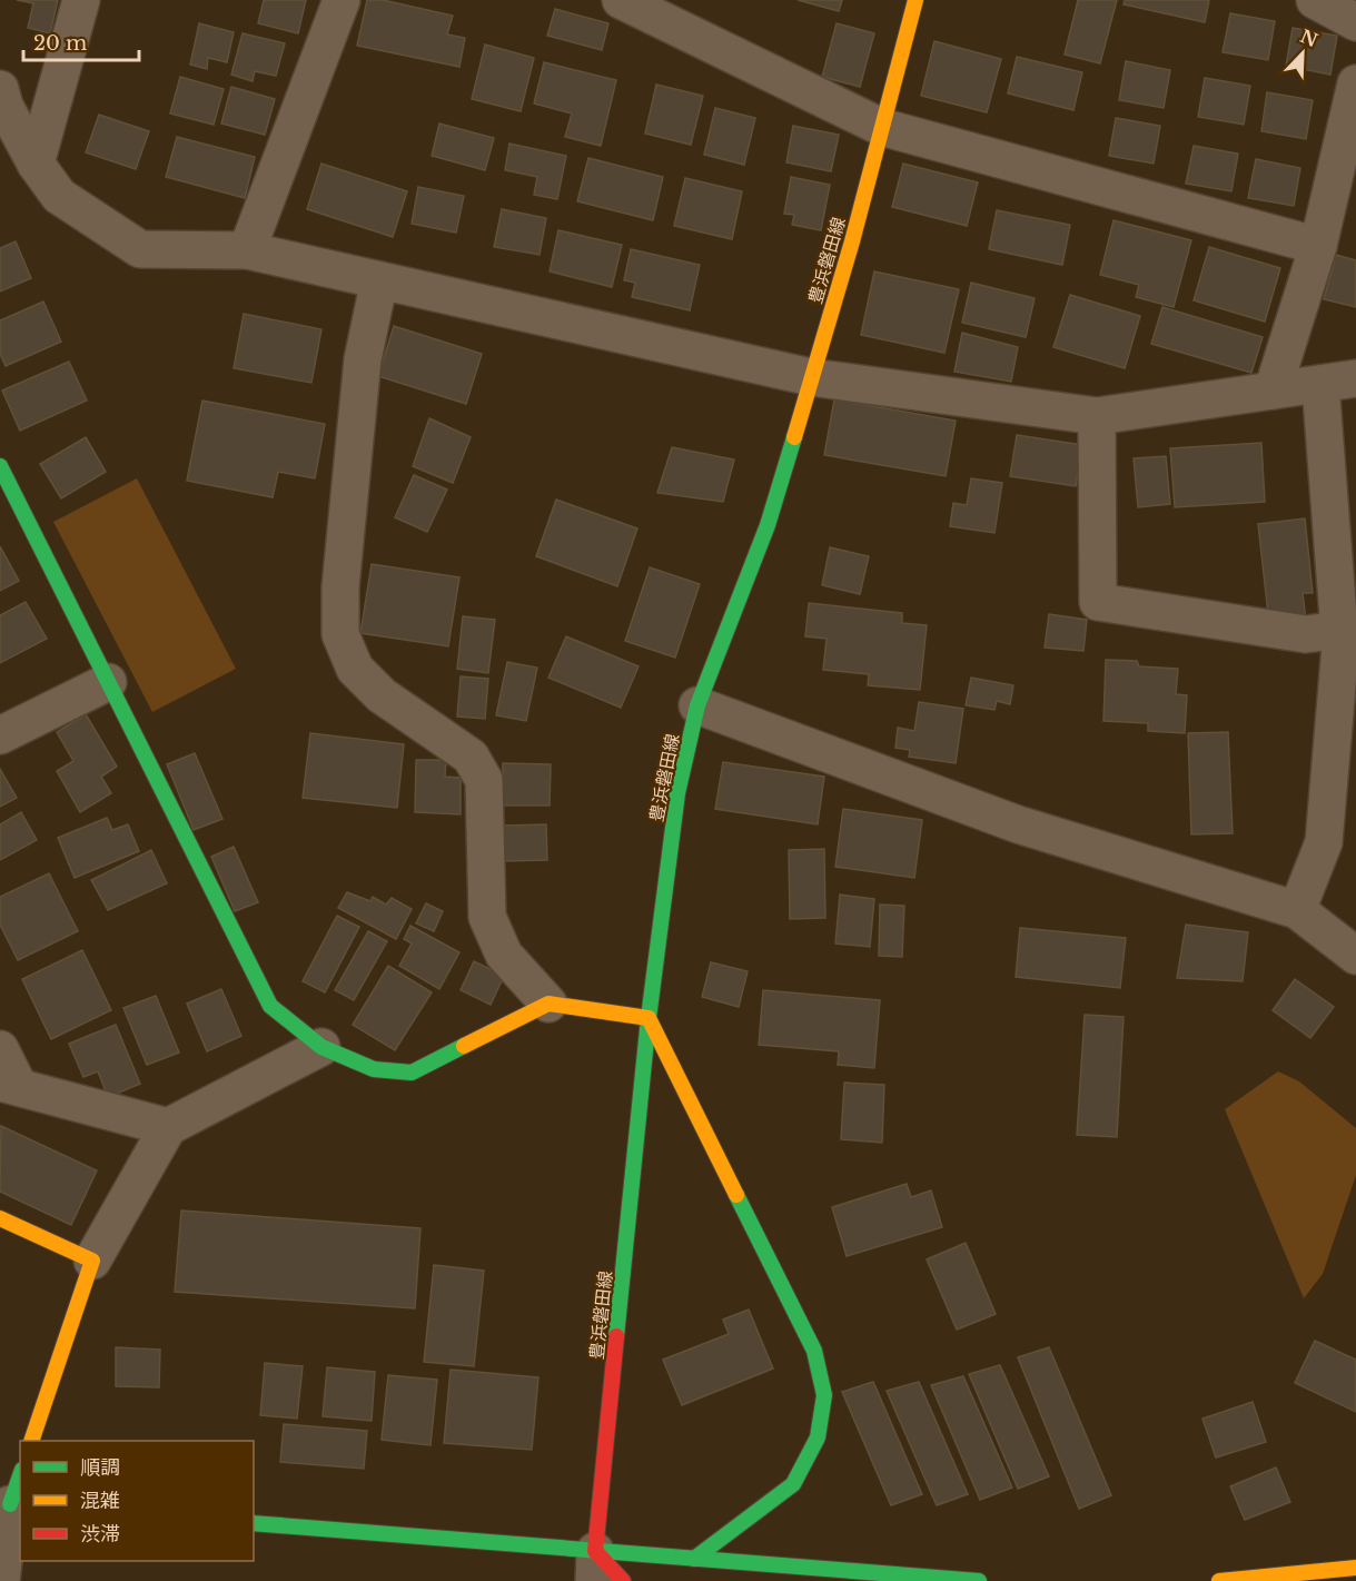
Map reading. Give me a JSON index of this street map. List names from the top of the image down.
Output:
{
  "streets": {
    "street": ["豊浜磐田線"]
  },
  "legend": ["順調", "混雑", "渋滞"],
  "scale_bar": "20 m",
  "north": "top right"
}
